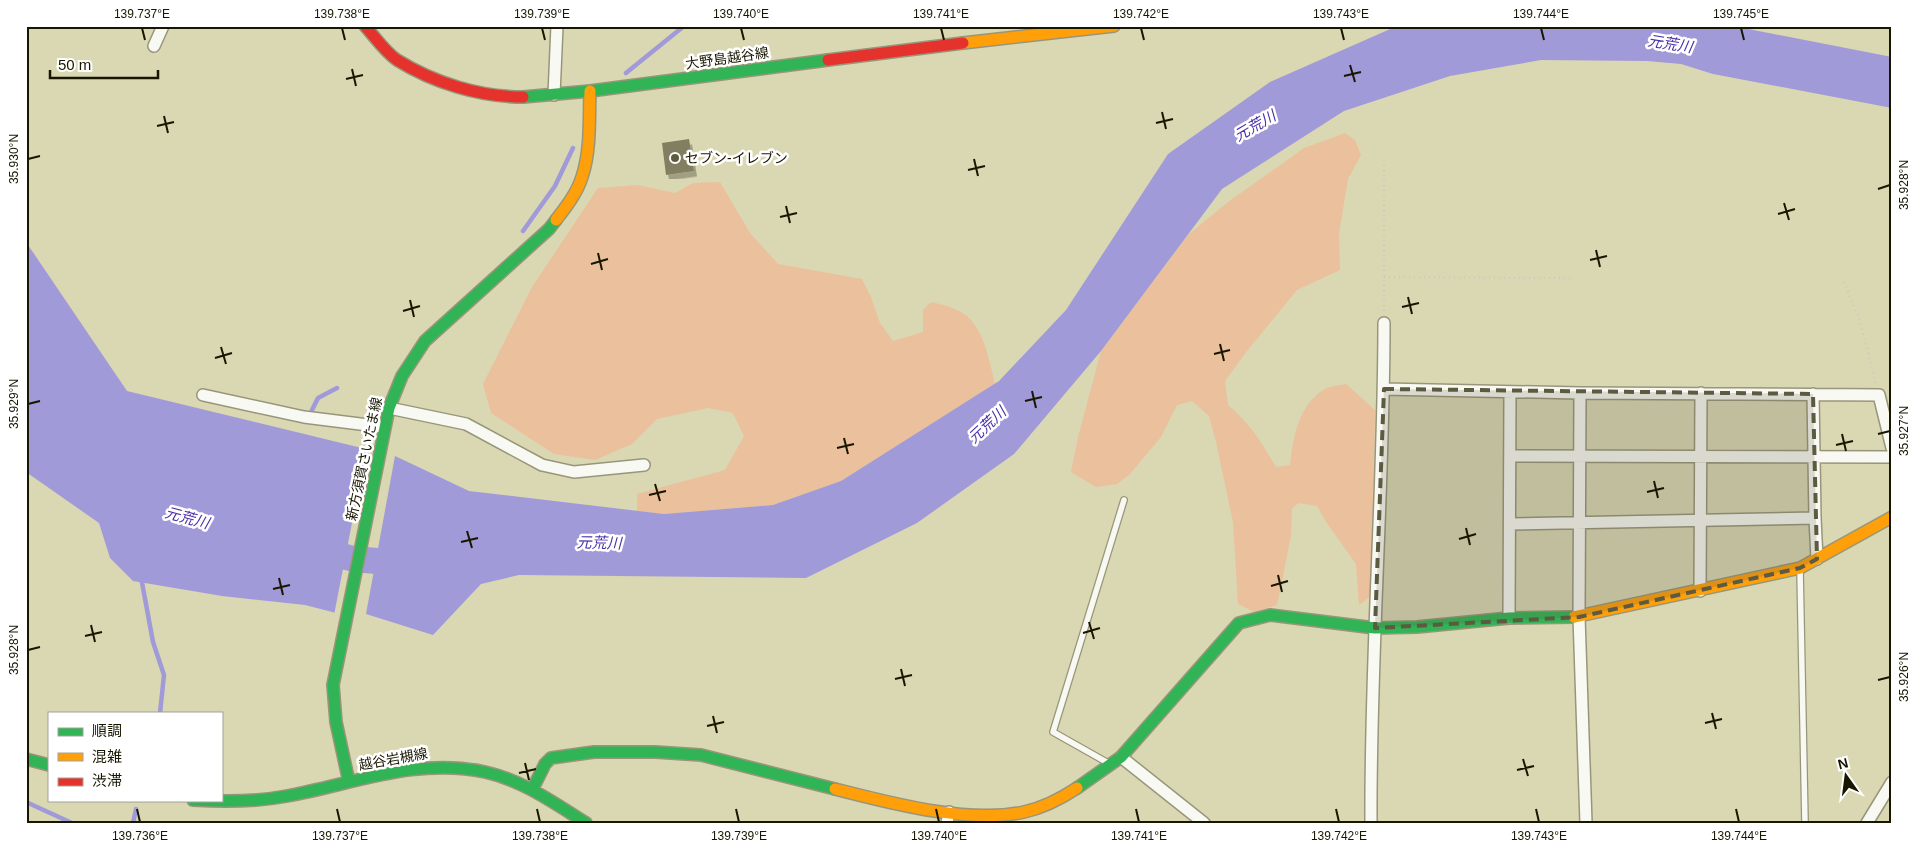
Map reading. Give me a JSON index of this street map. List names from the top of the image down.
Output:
{
  "streets": {
    "main road": ["大野島越谷線", "新方須賀さいたま線", "越谷岩槻線"]
  },
  "crossings": [
    ["大野島越谷線", "新方須賀さいたま線"],
    ["新方須賀さいたま線", "越谷岩槻線"]
  ],
  "water": ["元荒川"],
  "places": ["セブン-イレブン"],
  "legend": ["順調", "混雑", "渋滞"],
  "scale_bar": "50 m",
  "north": "top",
  "coordinates": [
    "139.737°E",
    "139.738°E",
    "139.739°E",
    "139.740°E",
    "139.741°E",
    "139.742°E",
    "139.743°E",
    "139.744°E",
    "139.745°E",
    "35.930°N",
    "35.928°N",
    "35.929°N",
    "35.927°N",
    "35.926°N",
    "139.736°E"
  ]
}
